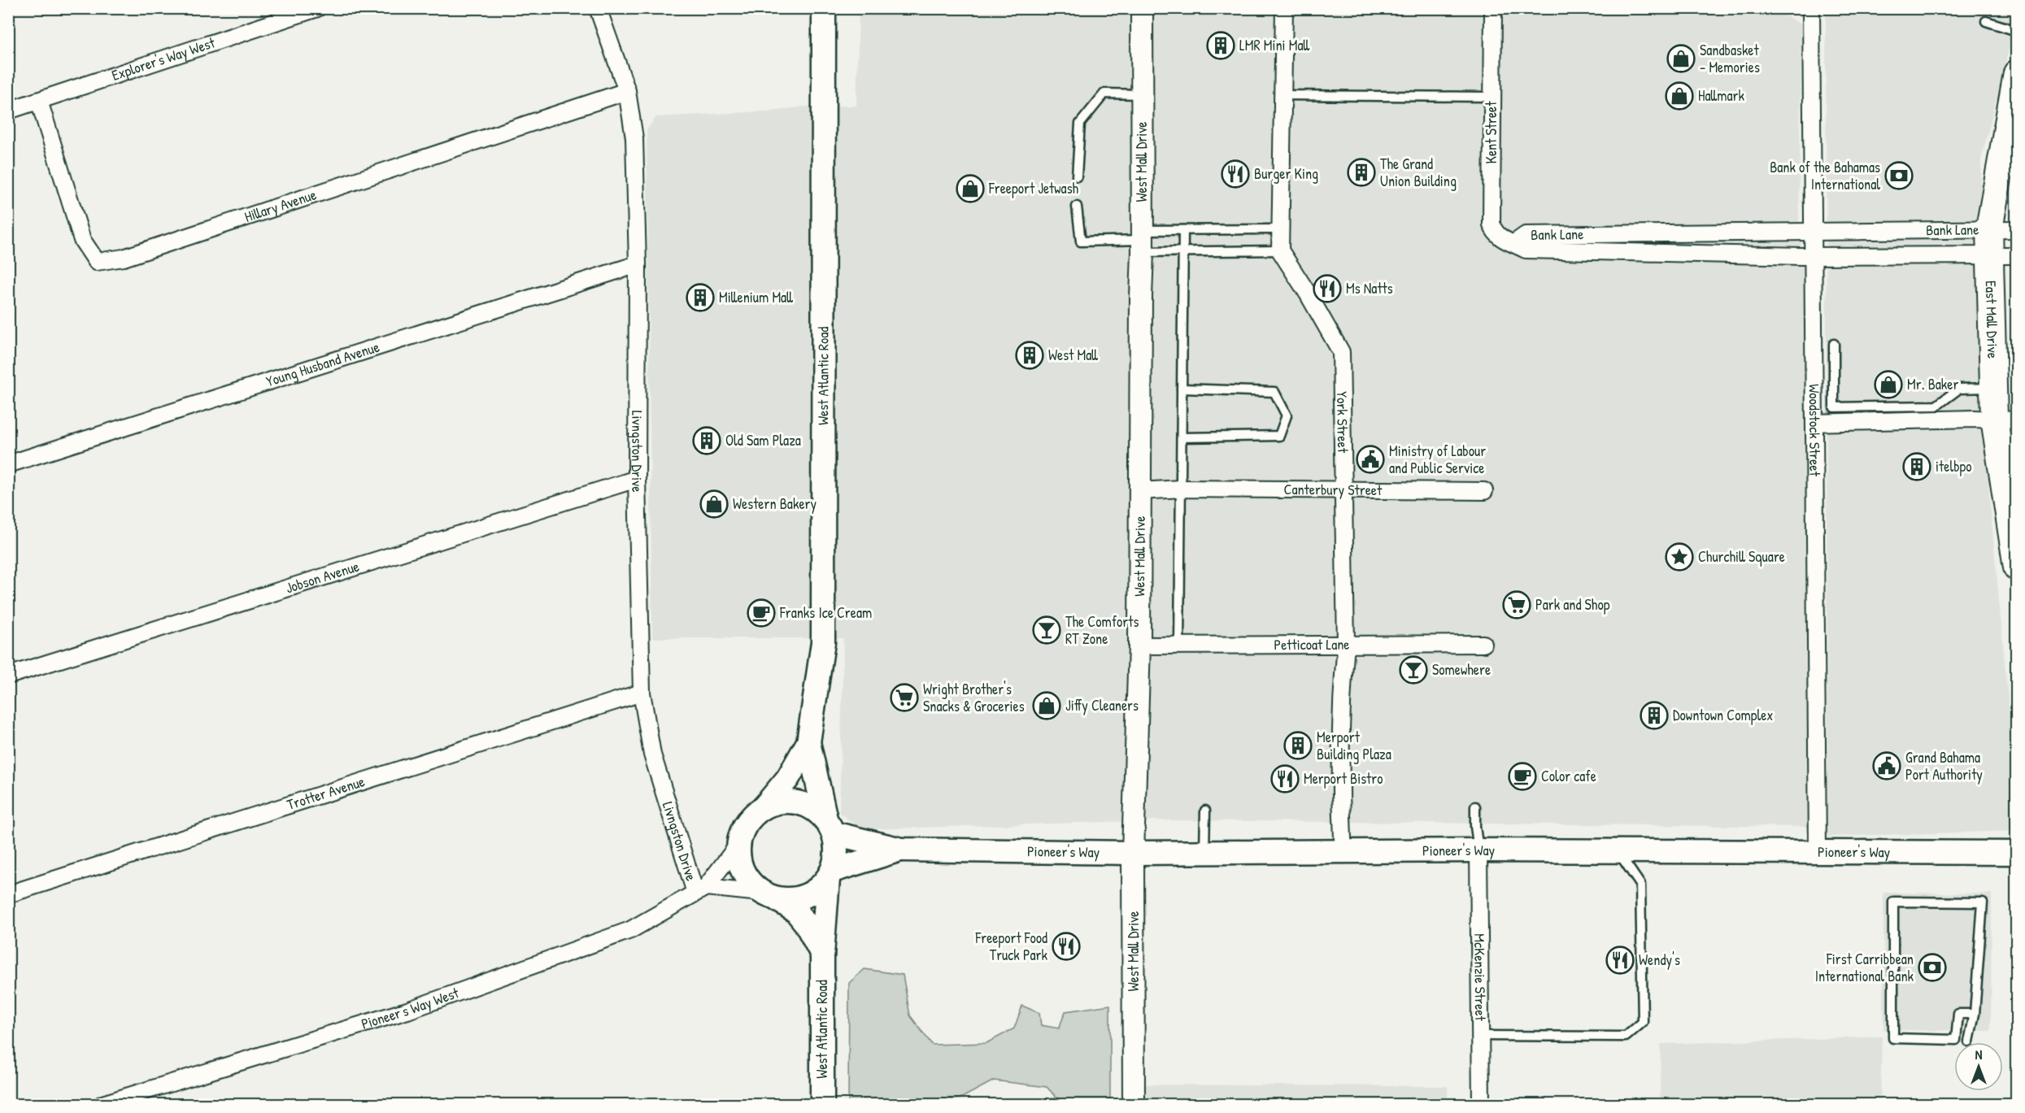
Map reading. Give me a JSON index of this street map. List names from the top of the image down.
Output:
{
  "streets": {
    "main road": ["East Mall Drive", "West Atlantic Road", "Pioneer's Way"],
    "street": [
      "Explorer's Way West",
      "Kent Street",
      "West Mall Drive",
      "Hillary Avenue",
      "Bank Lane",
      "Young Husband Avenue",
      "York Street",
      "Woodstock Street",
      "Livngston Drive",
      "Canterbury Street",
      "Jobson Avenue",
      "Petticoat Lane",
      "Trotter Avenue",
      "McKenzie Street",
      "Pioneer's Way West"
    ]
  },
  "crossings": [
    ["Explorer's Way West", "Hillary Avenue"],
    ["Kent Street", "Bank Lane"],
    ["West Mall Drive", "Canterbury Street"],
    ["West Mall Drive", "Petticoat Lane"],
    ["West Mall Drive", "Pioneer's Way"],
    ["Hillary Avenue", "Livngston Drive"],
    ["Bank Lane", "East Mall Drive"],
    ["Bank Lane", "Woodstock Street"],
    ["Young Husband Avenue", "Livngston Drive"],
    ["West Atlantic Road", "Pioneer's Way"],
    ["West Atlantic Road", "Pioneer's Way West"],
    ["York Street", "Canterbury Street"],
    ["York Street", "Petticoat Lane"],
    ["York Street", "Pioneer's Way"],
    ["Woodstock Street", "Pioneer's Way"],
    ["Livngston Drive", "Jobson Avenue"],
    ["Livngston Drive", "Trotter Avenue"],
    ["Livngston Drive", "Pioneer's Way West"],
    ["Pioneer's Way", "McKenzie Street"],
    ["Pioneer's Way", "Pioneer's Way West"]
  ],
  "places": {
    "building": [
      "LMR Mini Mall",
      "The Grand Union Building",
      "Millenium Mall",
      "West Mall",
      "Old Sam Plaza",
      "itelbpo",
      "Downtown Complex",
      "Merport Building Plaza"
    ],
    "shop": [
      "Sandbasket - Memories",
      "Hallmark",
      "Freeport Jetwash",
      "Mr. Baker",
      "Western Bakery",
      "Jiffy Cleaners"
    ],
    "restaurant": [
      "Burger King",
      "Ms Natts",
      "Merport Bistro",
      "Freeport Food Truck Park",
      "Wendy's"
    ],
    "bank": ["Bank of the Bahamas International", "First Carribbean International Bank"],
    "public building": ["Ministry of Labour and Public Service", "Grand Bahama Port Authority"],
    "place": ["Churchill Square"],
    "supermarket": ["Park and Shop", "Wright Brother's Snacks & Groceries"],
    "cafe": ["Franks Ice Cream", "Color cafe"],
    "bar": ["The Comforts RT Zone", "Somewhere"]
  },
  "north": "top"
}
